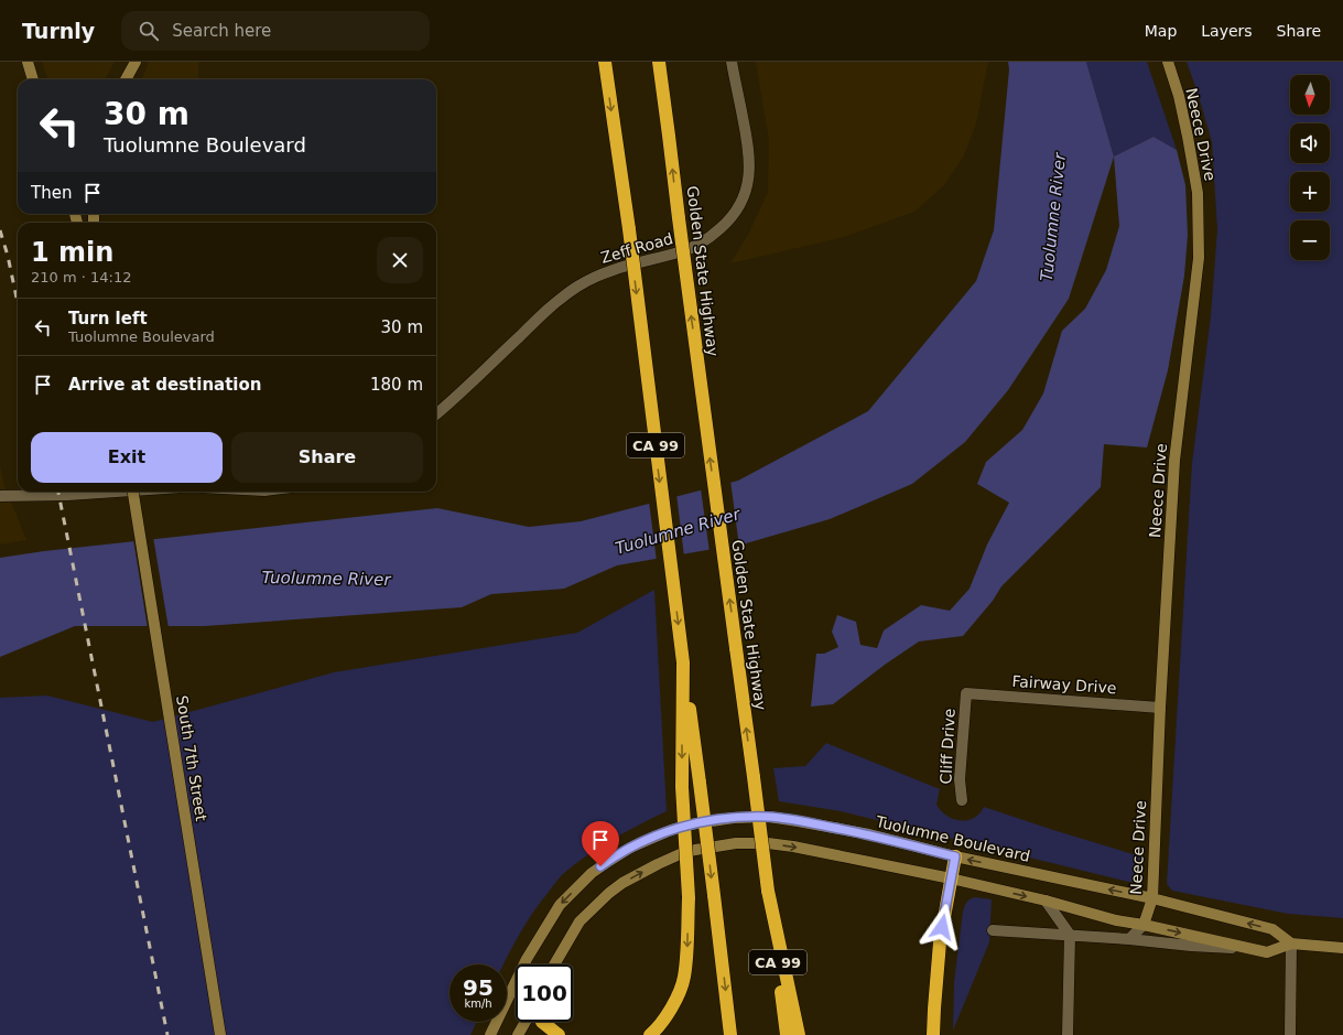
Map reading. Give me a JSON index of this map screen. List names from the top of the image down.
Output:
{
  "streets": {
    "highway": ["Golden State Highway", "CA 99"],
    "main road": ["Neece Drive", "South 7th Street", "Tuolumne Boulevard"],
    "street": ["Zeff Road", "Fairway Drive", "Cliff Drive"]
  },
  "crossings": [
    ["Neece Drive", "Fairway Drive"],
    ["Neece Drive", "Tuolumne Boulevard"],
    ["Fairway Drive", "Cliff Drive"]
  ],
  "water": ["Tuolumne River"],
  "north": "bottom",
  "page": {
    "header": "Turnly",
    "search": "Search here",
    "nav": ["Map", "Layers", "Share"],
    "map_buttons": ["+", "−"],
    "turn": ["30 m", "Tuolumne Boulevard"],
    "then": "Then",
    "heading": ["1 min", "210 m · 14:12"],
    "list": [
      {
        "name": "Turn left",
        "note": "Tuolumne Boulevard",
        "value": "30 m"
      },
      {
        "name": "Arrive at destination",
        "value": "180 m"
      }
    ],
    "buttons": ["Exit", "Share"],
    "speed": "95 km/h",
    "limit": "100"
  }
}
